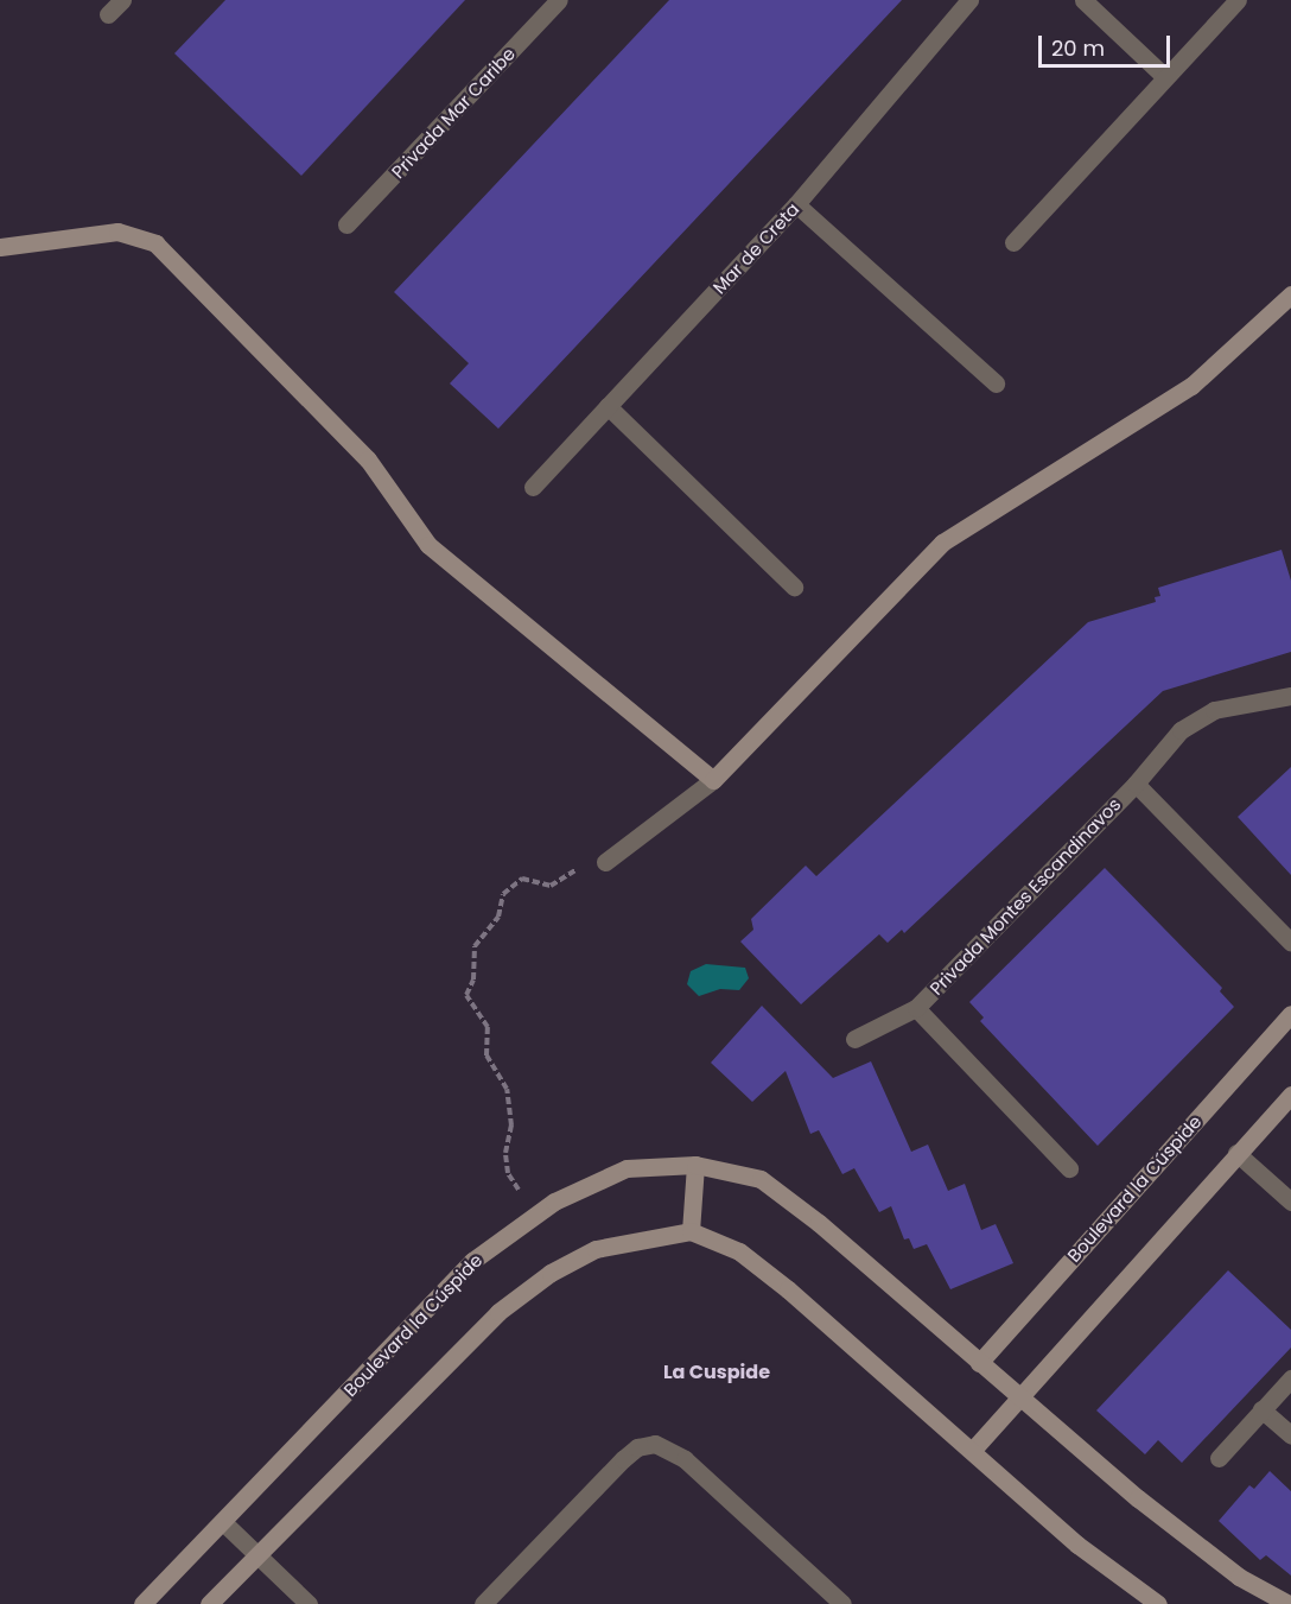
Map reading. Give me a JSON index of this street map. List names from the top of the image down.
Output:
{
  "streets": {
    "street": [
      "Privada Mar Caribe",
      "Mar de Creta",
      "Privada Montes Escandinavos",
      "Boulevard la Cúspide"
    ]
  },
  "districts": ["La Cuspide"],
  "scale_bar": "20 m"
}
